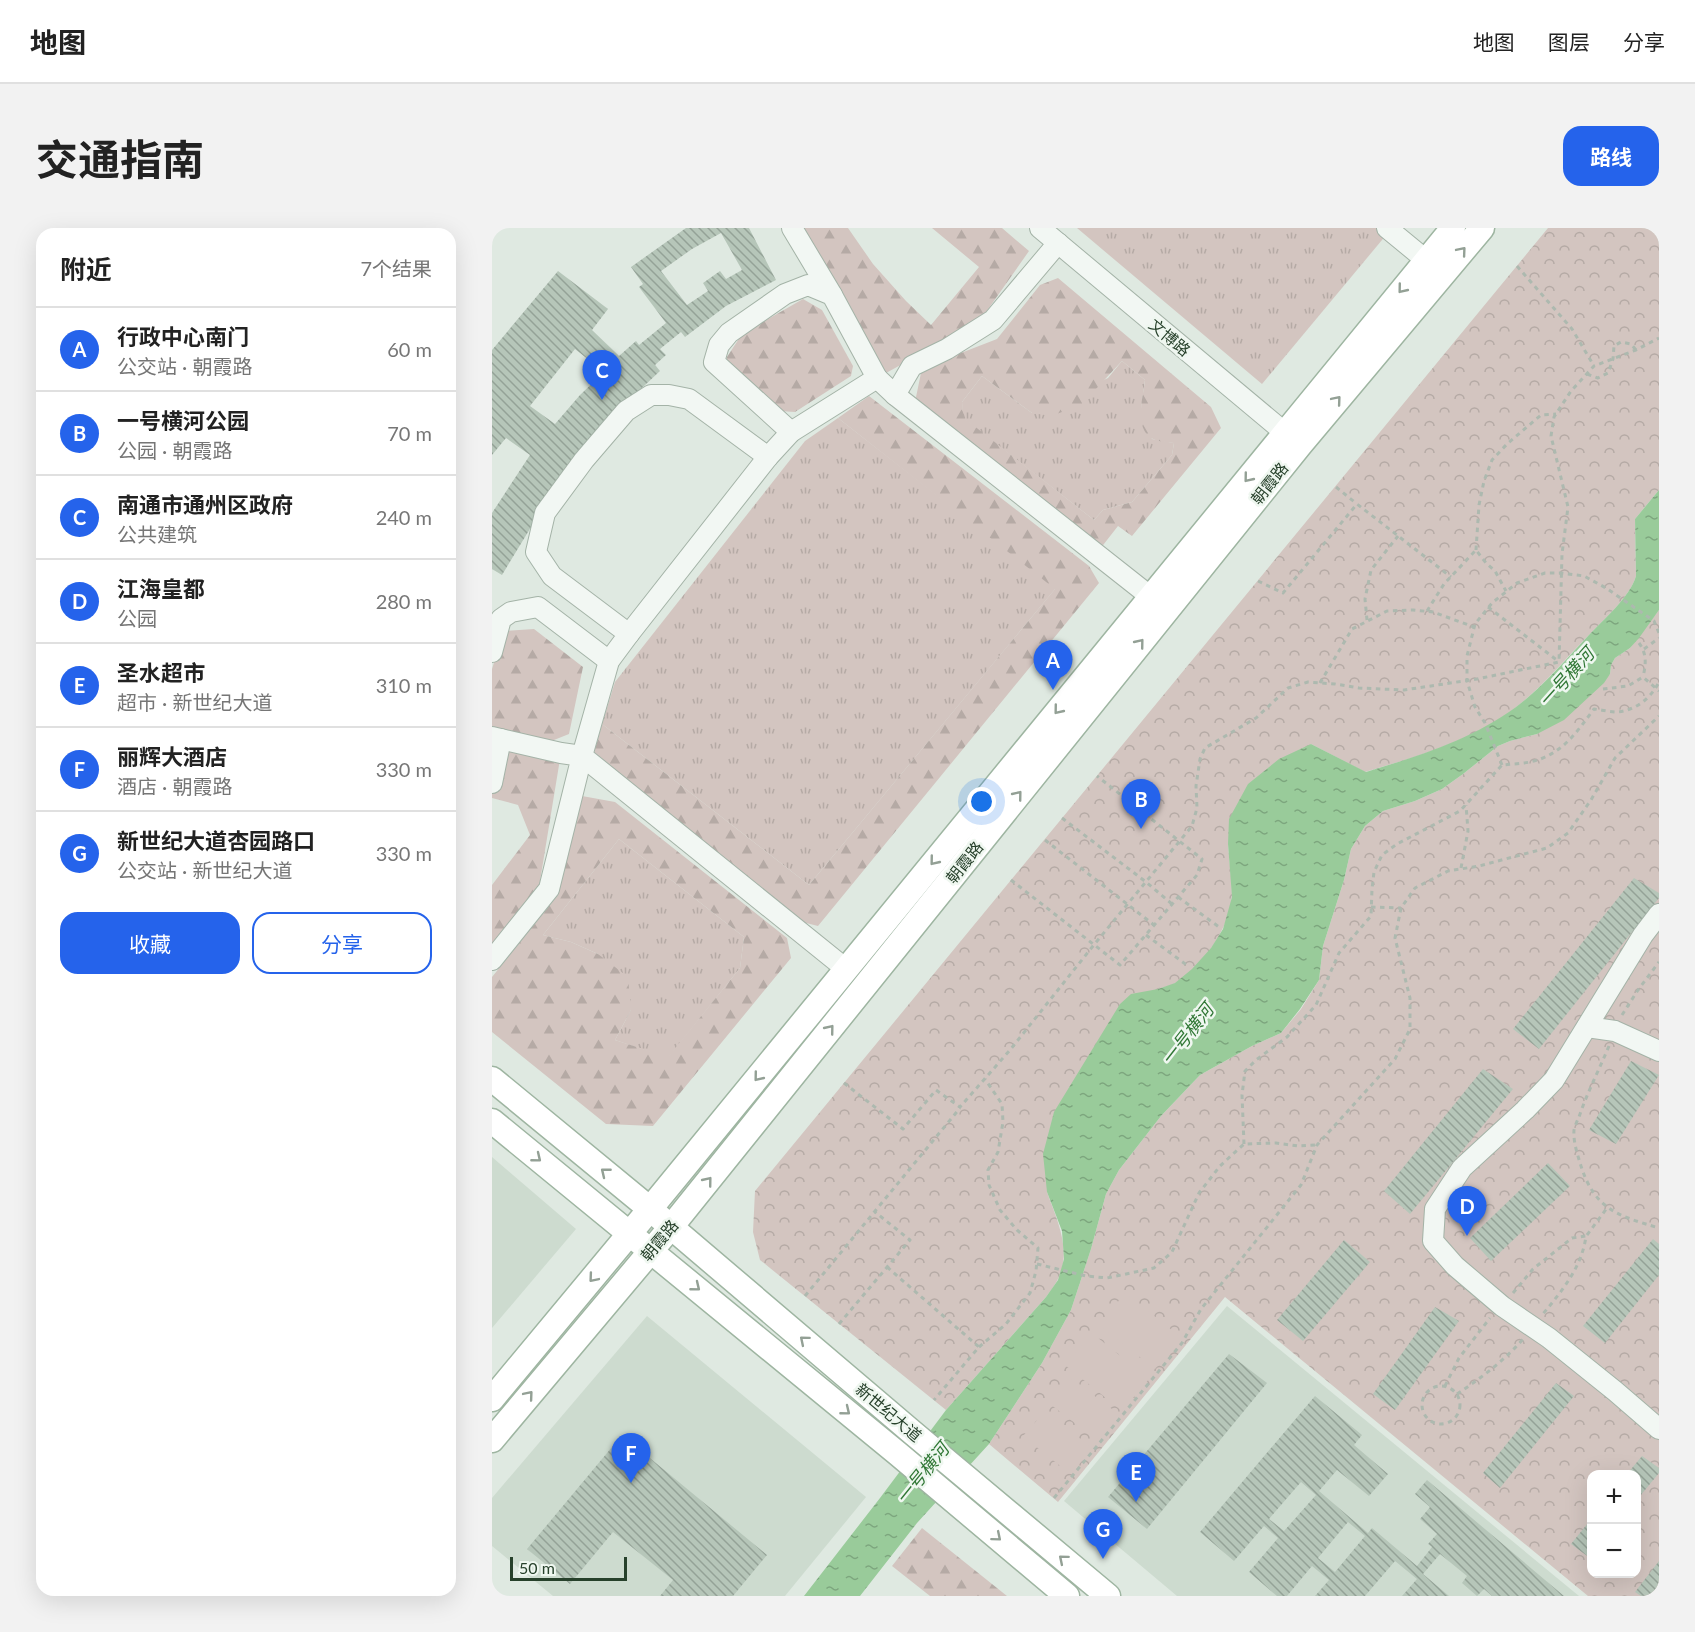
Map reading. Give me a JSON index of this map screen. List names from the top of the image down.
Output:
{
  "streets": {
    "main road": ["朝霞路", "新世纪大道"],
    "street": ["文博路"]
  },
  "crossings": [
    ["文博路", "朝霞路"],
    ["朝霞路", "新世纪大道"]
  ],
  "water": ["一号横河"],
  "scale_bar": "50 m",
  "page": {
    "header": "地图",
    "nav": ["地图", "图层", "分享"],
    "title": "交通指南",
    "buttons": [
      "路线",
      ["收藏", "分享"]
    ],
    "heading": ["附近", "7个结果"],
    "list": [
      {
        "mark": "A",
        "name": "行政中心南门",
        "note": "公交站 · 朝霞路",
        "value": "60 m"
      },
      {
        "mark": "B",
        "name": "一号横河公园",
        "note": "公园 · 朝霞路",
        "value": "70 m"
      },
      {
        "mark": "C",
        "name": "南通市通州区政府",
        "note": "公共建筑",
        "value": "240 m"
      },
      {
        "mark": "D",
        "name": "江海皇都",
        "note": "公园",
        "value": "280 m"
      },
      {
        "mark": "E",
        "name": "圣水超市",
        "note": "超市 · 新世纪大道",
        "value": "310 m"
      },
      {
        "mark": "F",
        "name": "丽辉大酒店",
        "note": "酒店 · 朝霞路",
        "value": "330 m"
      },
      {
        "mark": "G",
        "name": "新世纪大道杏园路口",
        "note": "公交站 · 新世纪大道",
        "value": "330 m"
      }
    ],
    "pins": [
      "C",
      "A",
      "B",
      "D",
      "F",
      "E",
      "G"
    ],
    "map_buttons": ["+", "−"],
    "scale": "50 m"
  }
}
